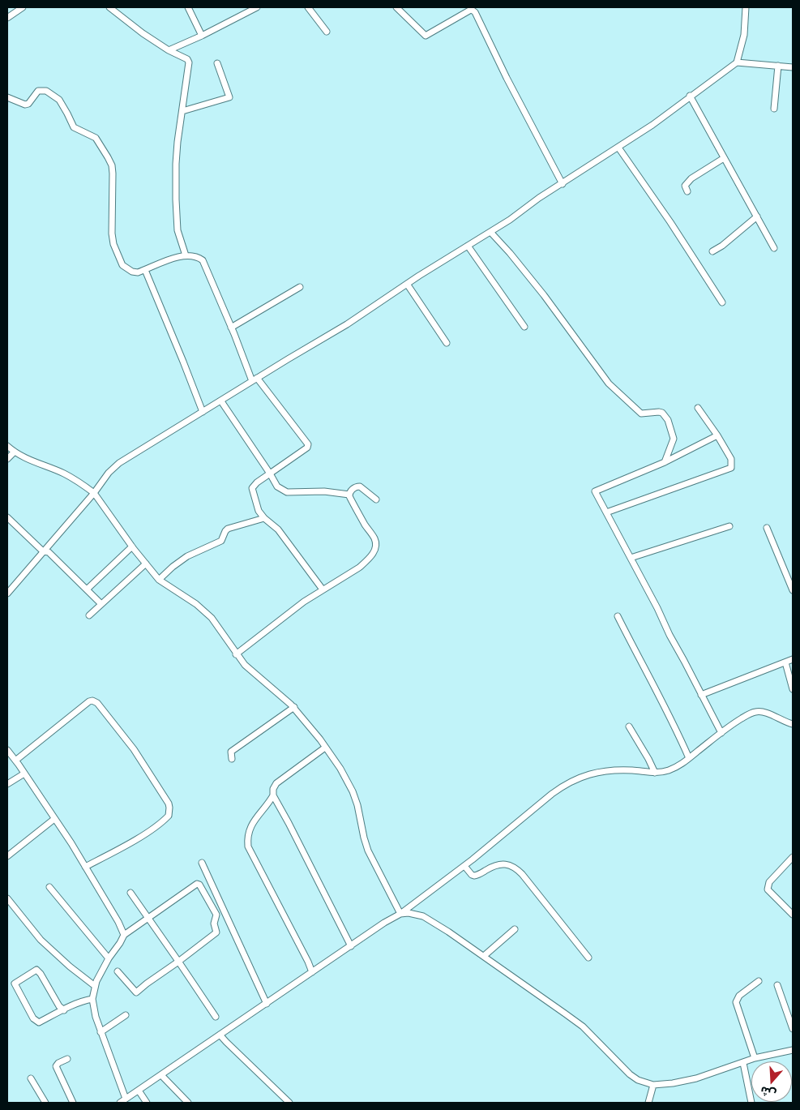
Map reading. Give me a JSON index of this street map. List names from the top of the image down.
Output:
{
  "north": "bottom"
}
